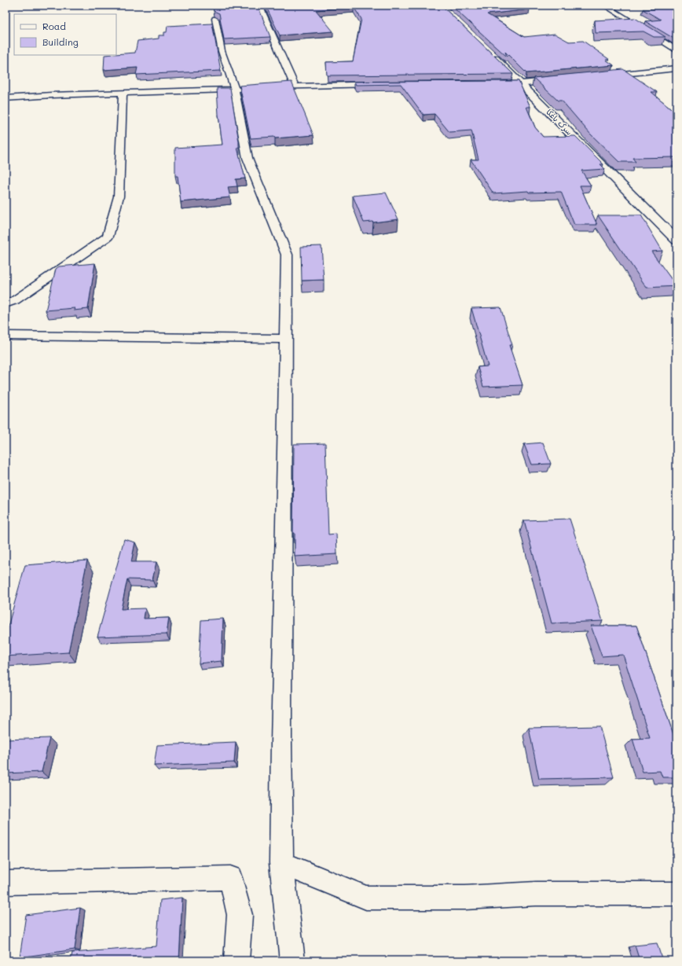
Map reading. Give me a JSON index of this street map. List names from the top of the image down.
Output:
{
  "streets": {
    "street": ["سرک باغکا"]
  },
  "legend": ["Road", "Building"]
}
